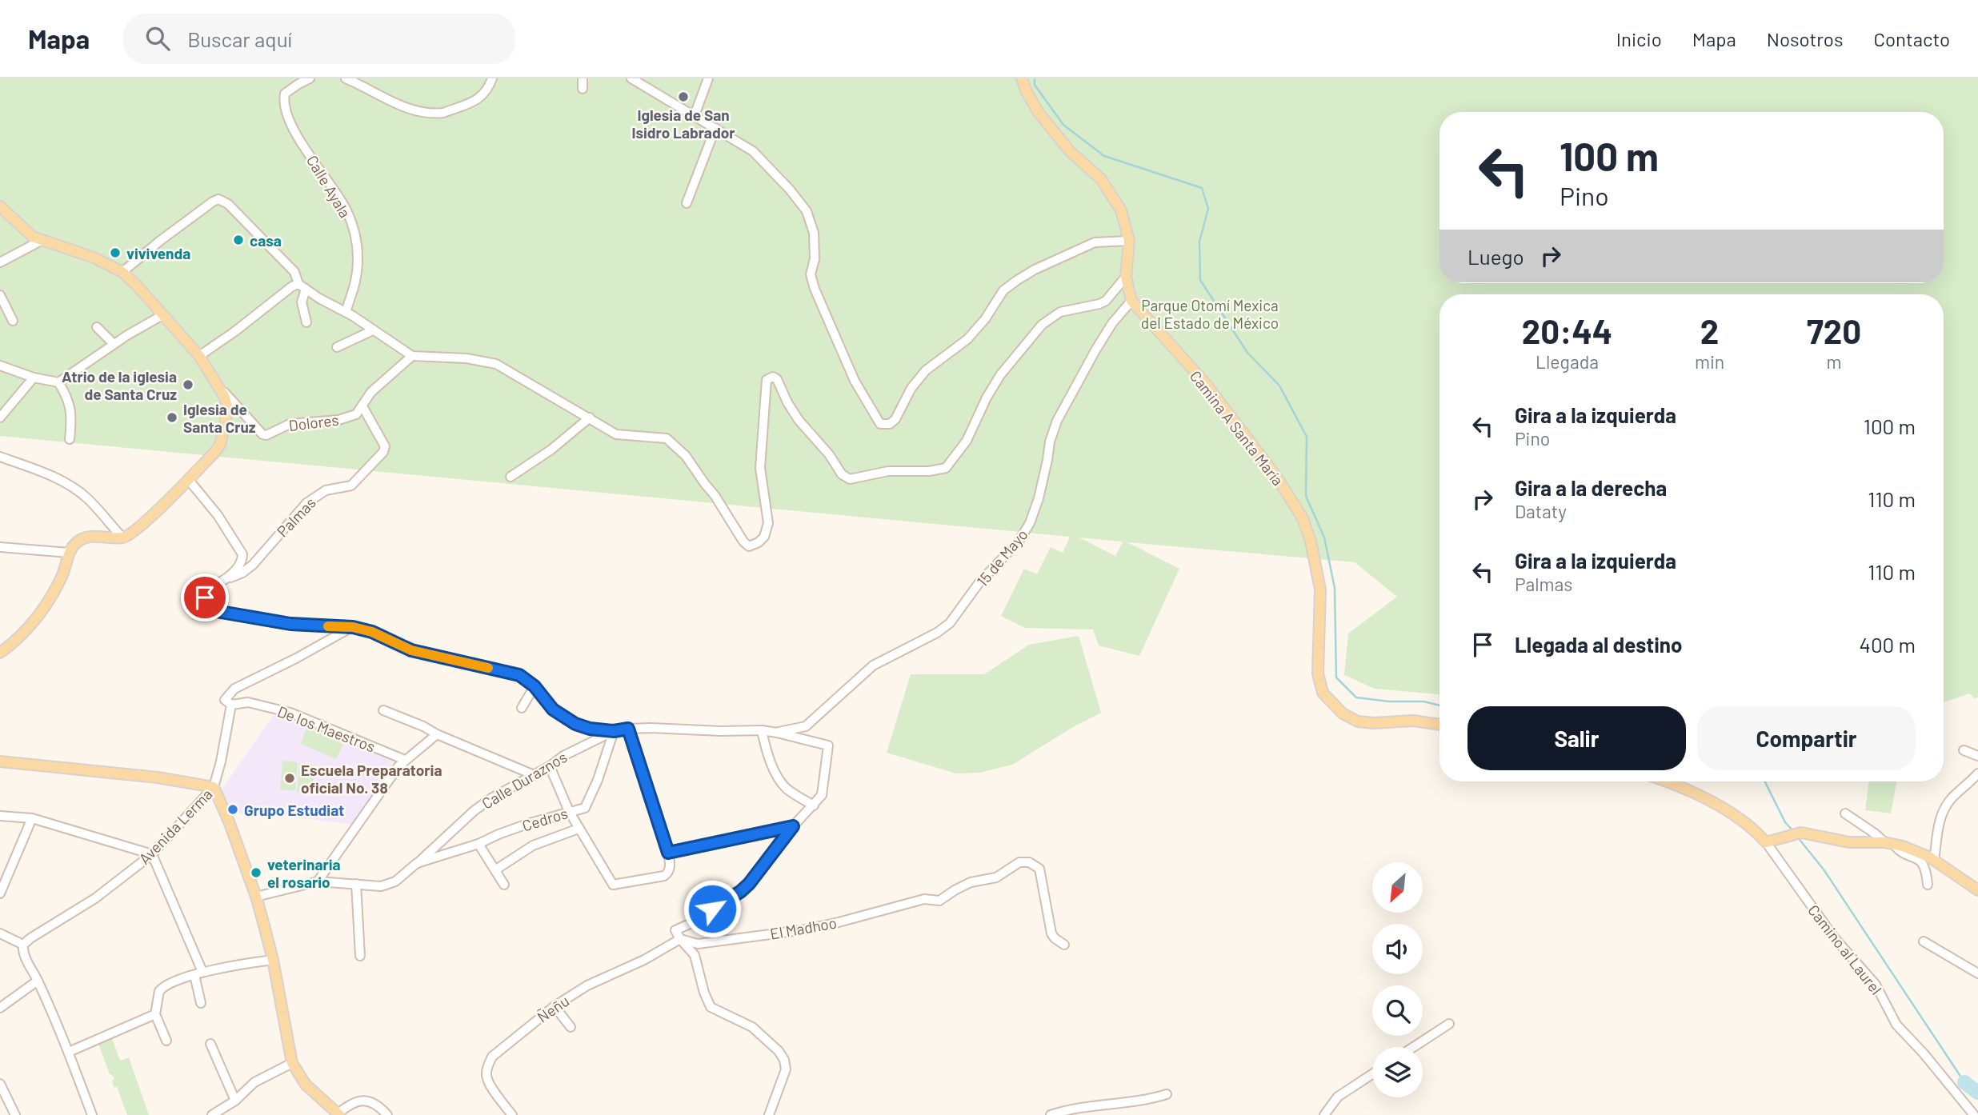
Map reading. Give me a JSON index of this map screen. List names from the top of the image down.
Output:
{
  "streets": {
    "main road": ["Camina A Santa María"],
    "street": [
      "Calle Ayala",
      "Dolores",
      "Palmas",
      "15 de Mayo",
      "De los Maestros",
      "Calle Duraznos",
      "Cedros",
      "Avenida Lerma",
      "El Madhoo",
      "Camino al Laurel",
      "Ñeñu"
    ]
  },
  "crossings": [
    ["Dolores", "Palmas"],
    ["Camina A Santa María", "15 de Mayo"],
    ["Palmas", "Calle Duraznos"],
    ["Palmas", "Cedros"],
    ["Palmas", "Avenida Lerma"],
    ["De los Maestros", "Avenida Lerma"],
    ["Calle Duraznos", "Cedros"],
    ["El Madhoo", "Ñeñu"]
  ],
  "parks": ["Parque Otomí Mexica del Estado de México"],
  "places": [
    "Iglesia de San Isidro Labrador",
    "casa",
    "vivivenda",
    "Atrio de la iglesia de Santa Cruz",
    "Iglesia de Santa Cruz",
    "Escuela Preparatoria oficial No. 38",
    "Grupo Estudiat",
    "veterinaria el rosario"
  ],
  "north": "bottom left",
  "page": {
    "header": "Mapa",
    "search": "Buscar aquí",
    "nav": [
      "Inicio",
      "Mapa",
      "Nosotros",
      "Contacto"
    ],
    "turn": ["100 m", "Pino"],
    "then": "Luego",
    "eta": [
      "20:44",
      "Llegada",
      "2",
      "min",
      "720",
      "m"
    ],
    "list": [
      {
        "name": "Gira a la izquierda",
        "note": "Pino",
        "value": "100 m"
      },
      {
        "name": "Gira a la derecha",
        "note": "Dataty",
        "value": "110 m"
      },
      {
        "name": "Gira a la izquierda",
        "note": "Palmas",
        "value": "110 m"
      },
      {
        "name": "Llegada al destino",
        "value": "400 m"
      }
    ],
    "buttons": ["Salir", "Compartir"]
  }
}
